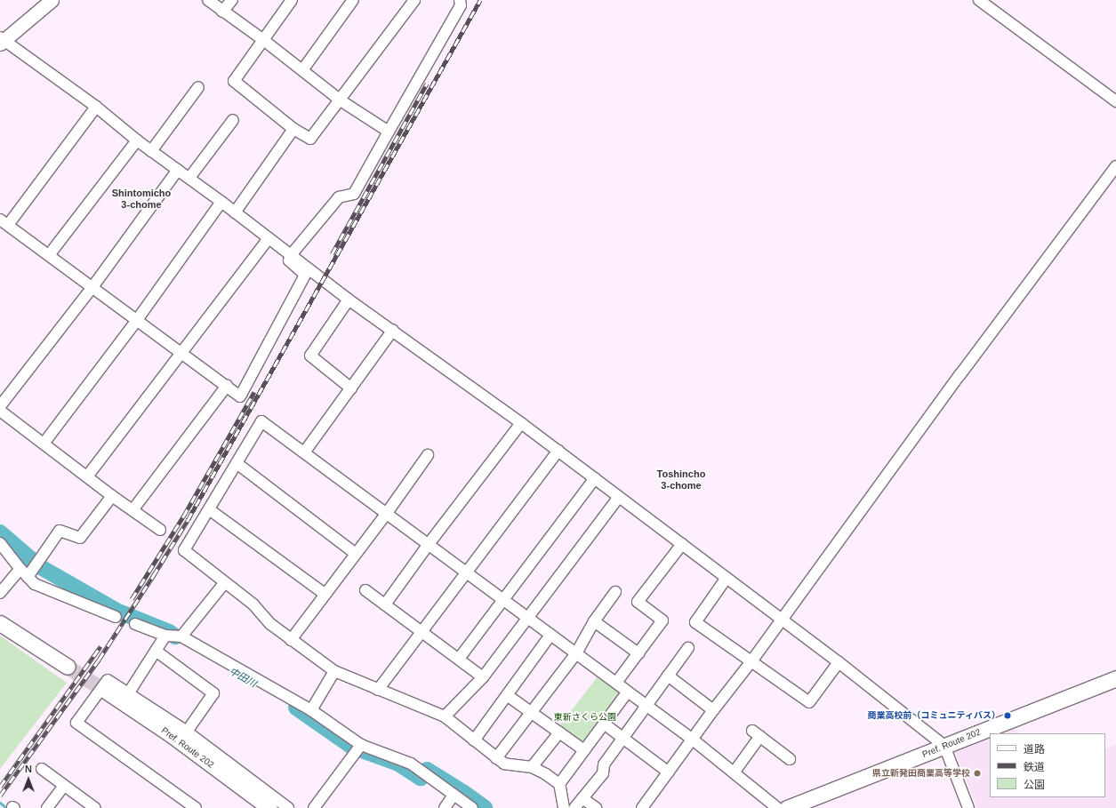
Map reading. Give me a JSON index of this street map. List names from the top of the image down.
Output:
{
  "streets": {
    "main road": ["Pref. Route 202"]
  },
  "districts": ["Shintomicho 3-chome", "Toshincho 3-chome"],
  "water": ["中田川"],
  "parks": ["東新さくら公園"],
  "places": ["商業高校前（コミュニティバス）", "県立新発田商業高等学校"],
  "legend": ["道路", "鉄道", "公園"],
  "north": "top"
}
